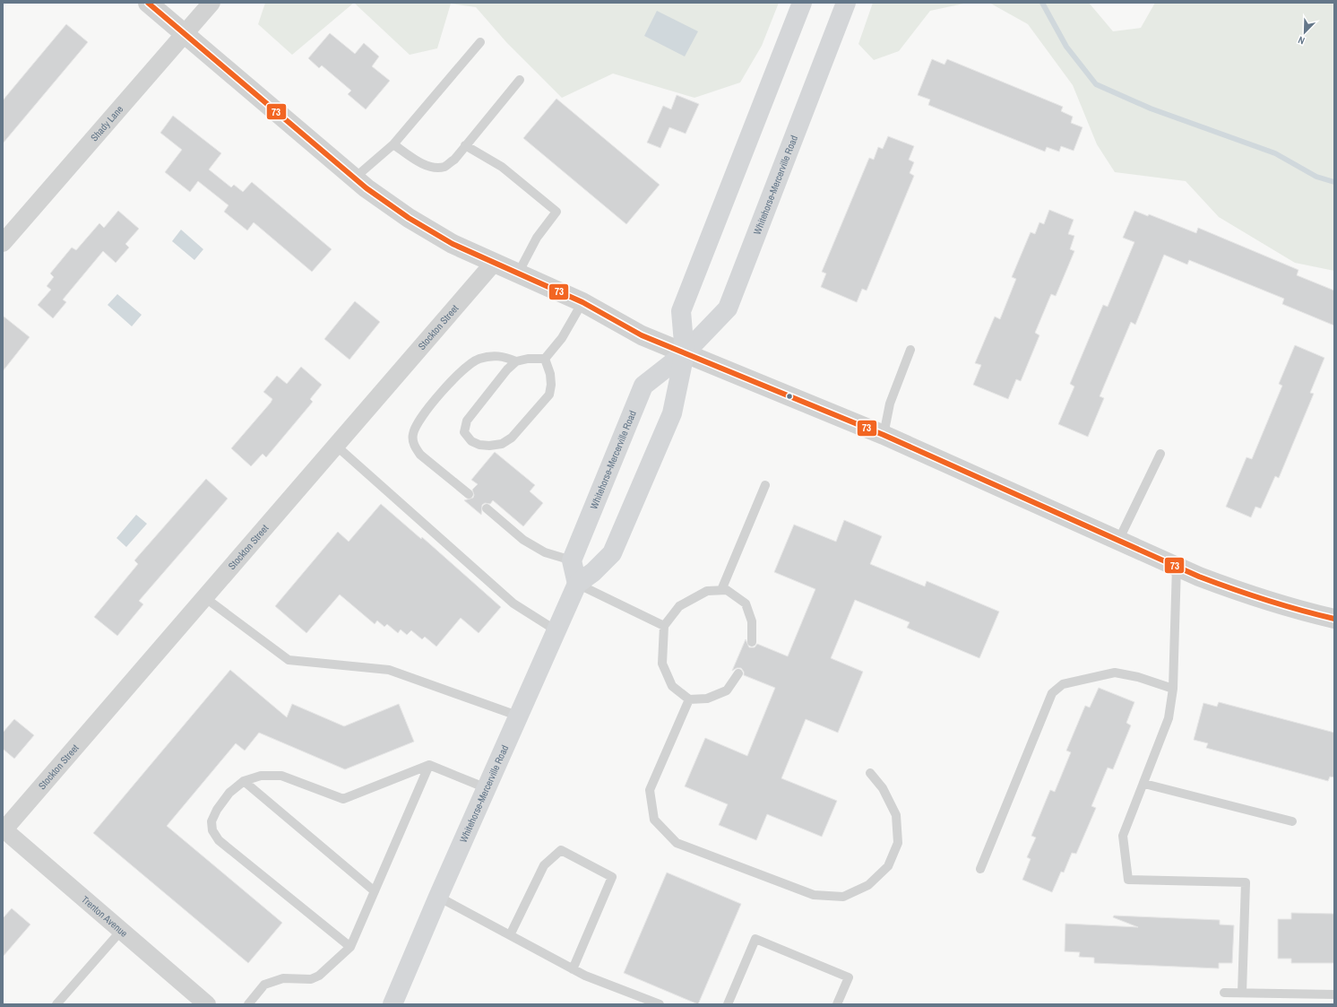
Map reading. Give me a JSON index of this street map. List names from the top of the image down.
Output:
{
  "streets": {
    "main road": ["Whitehorse-Mercerville Road"],
    "street": ["Shady Lane", "Stockton Street", "Trenton Avenue"]
  },
  "crossings": [
    ["Stockton Street", "Trenton Avenue"]
  ],
  "lines": ["transit line 73"],
  "north": "bottom left"
}
